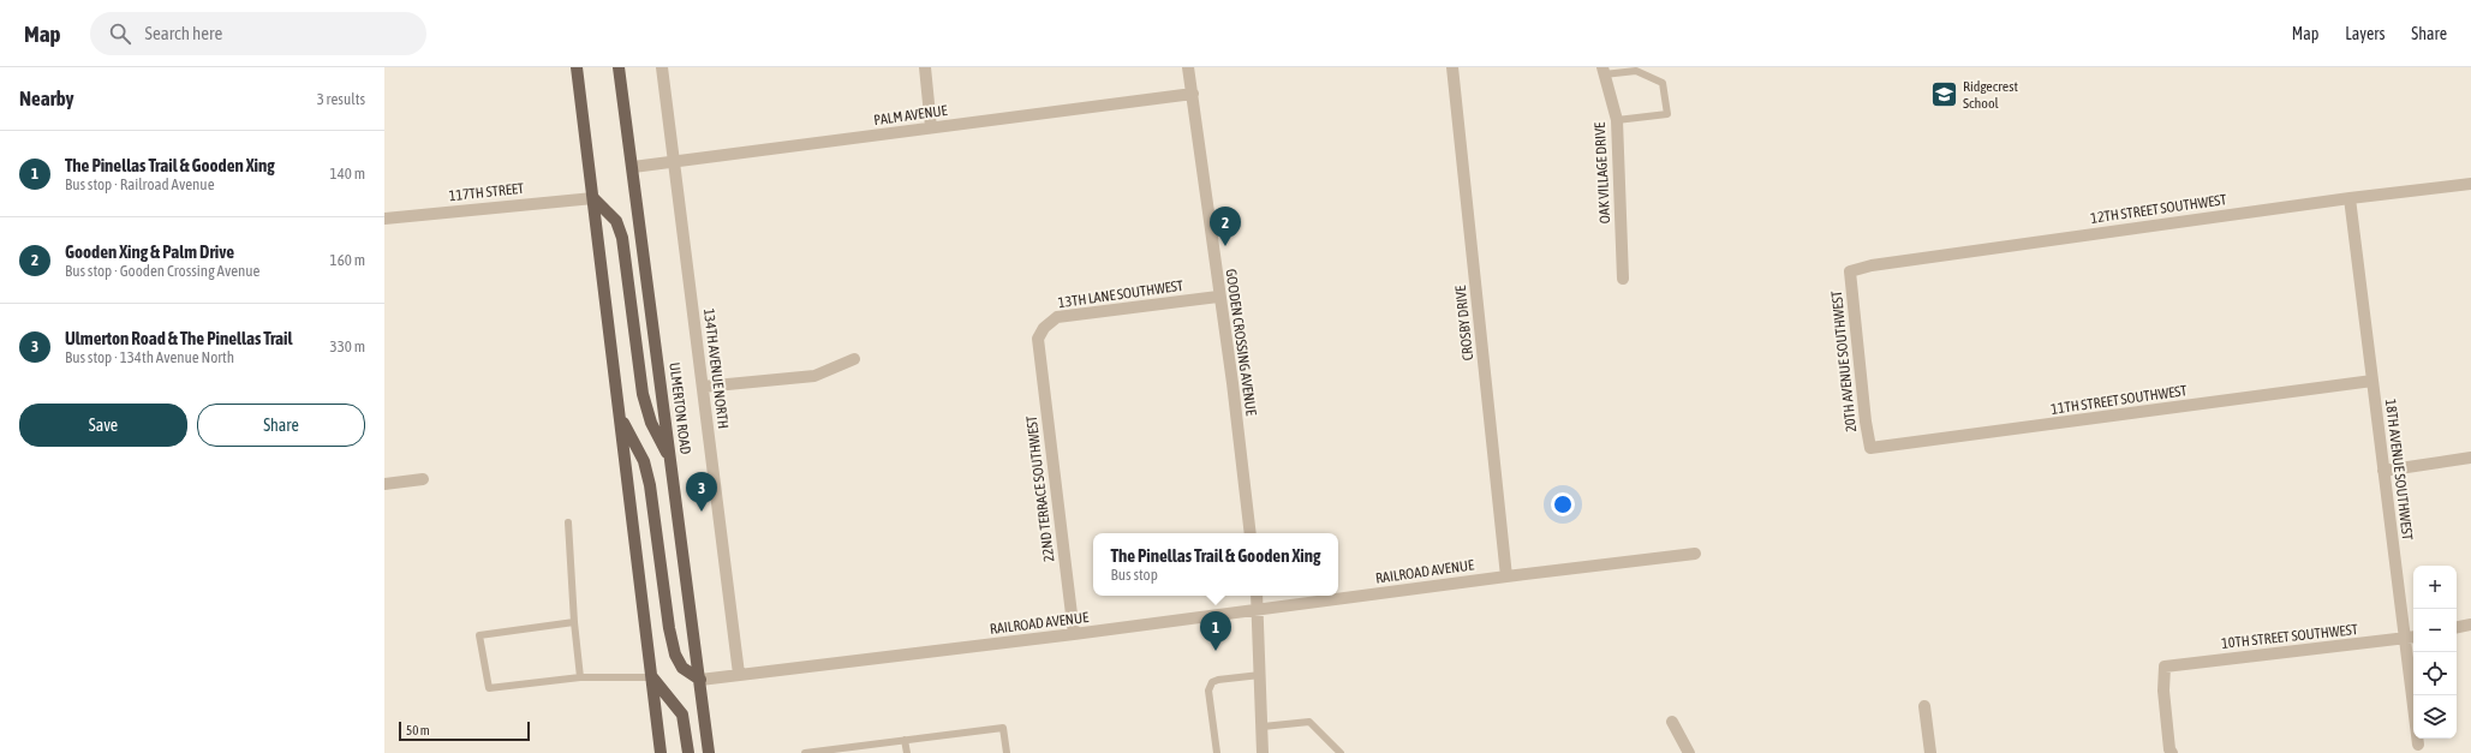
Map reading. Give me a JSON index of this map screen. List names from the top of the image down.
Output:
{
  "streets": {
    "main road": ["ULMERTON ROAD"],
    "street": [
      "PALM AVENUE",
      "OAK VILLAGE DRIVE",
      "117TH STREET",
      "12TH STREET SOUTHWEST",
      "13TH LANE SOUTHWEST",
      "CROSBY DRIVE",
      "GOODEN CROSSING AVENUE",
      "20TH AVENUE SOUTHWEST",
      "134TH AVENUE NORTH",
      "11TH STREET SOUTHWEST",
      "18TH AVENUE SOUTHWEST",
      "22ND TERRACE SOUTHWEST",
      "RAILROAD AVENUE",
      "10TH STREET SOUTHWEST"
    ]
  },
  "crossings": [
    ["PALM AVENUE", "GOODEN CROSSING AVENUE"],
    ["PALM AVENUE", "134TH AVENUE NORTH"],
    ["PALM AVENUE", "ULMERTON ROAD"],
    ["12TH STREET SOUTHWEST", "20TH AVENUE SOUTHWEST"],
    ["12TH STREET SOUTHWEST", "18TH AVENUE SOUTHWEST"],
    ["13TH LANE SOUTHWEST", "GOODEN CROSSING AVENUE"],
    ["13TH LANE SOUTHWEST", "22ND TERRACE SOUTHWEST"],
    ["CROSBY DRIVE", "RAILROAD AVENUE"],
    ["20TH AVENUE SOUTHWEST", "11TH STREET SOUTHWEST"],
    ["134TH AVENUE NORTH", "RAILROAD AVENUE"],
    ["11TH STREET SOUTHWEST", "18TH AVENUE SOUTHWEST"],
    ["ULMERTON ROAD", "RAILROAD AVENUE"],
    ["18TH AVENUE SOUTHWEST", "10TH STREET SOUTHWEST"],
    ["22ND TERRACE SOUTHWEST", "RAILROAD AVENUE"]
  ],
  "places": {
    "school or university": ["Ridgecrest School"]
  },
  "scale_bar": "50 m",
  "page": {
    "header": "Map",
    "search": "Search here",
    "nav": ["Map", "Layers", "Share"],
    "heading": ["Nearby", "3 results"],
    "list": [
      {
        "mark": "1",
        "name": "The Pinellas Trail & Gooden Xing",
        "note": "Bus stop · Railroad Avenue",
        "value": "140 m"
      },
      {
        "mark": "2",
        "name": "Gooden Xing & Palm Drive",
        "note": "Bus stop · Gooden Crossing Avenue",
        "value": "160 m"
      },
      {
        "mark": "3",
        "name": "Ulmerton Road & The Pinellas Trail",
        "note": "Bus stop · 134th Avenue North",
        "value": "330 m"
      }
    ],
    "pins": ["2", "3", "1"],
    "buttons": ["Save", "Share"],
    "popup": ["The Pinellas Trail & Gooden Xing", "Bus stop"],
    "map_buttons": ["+", "−"],
    "scale": "50 m"
  }
}
